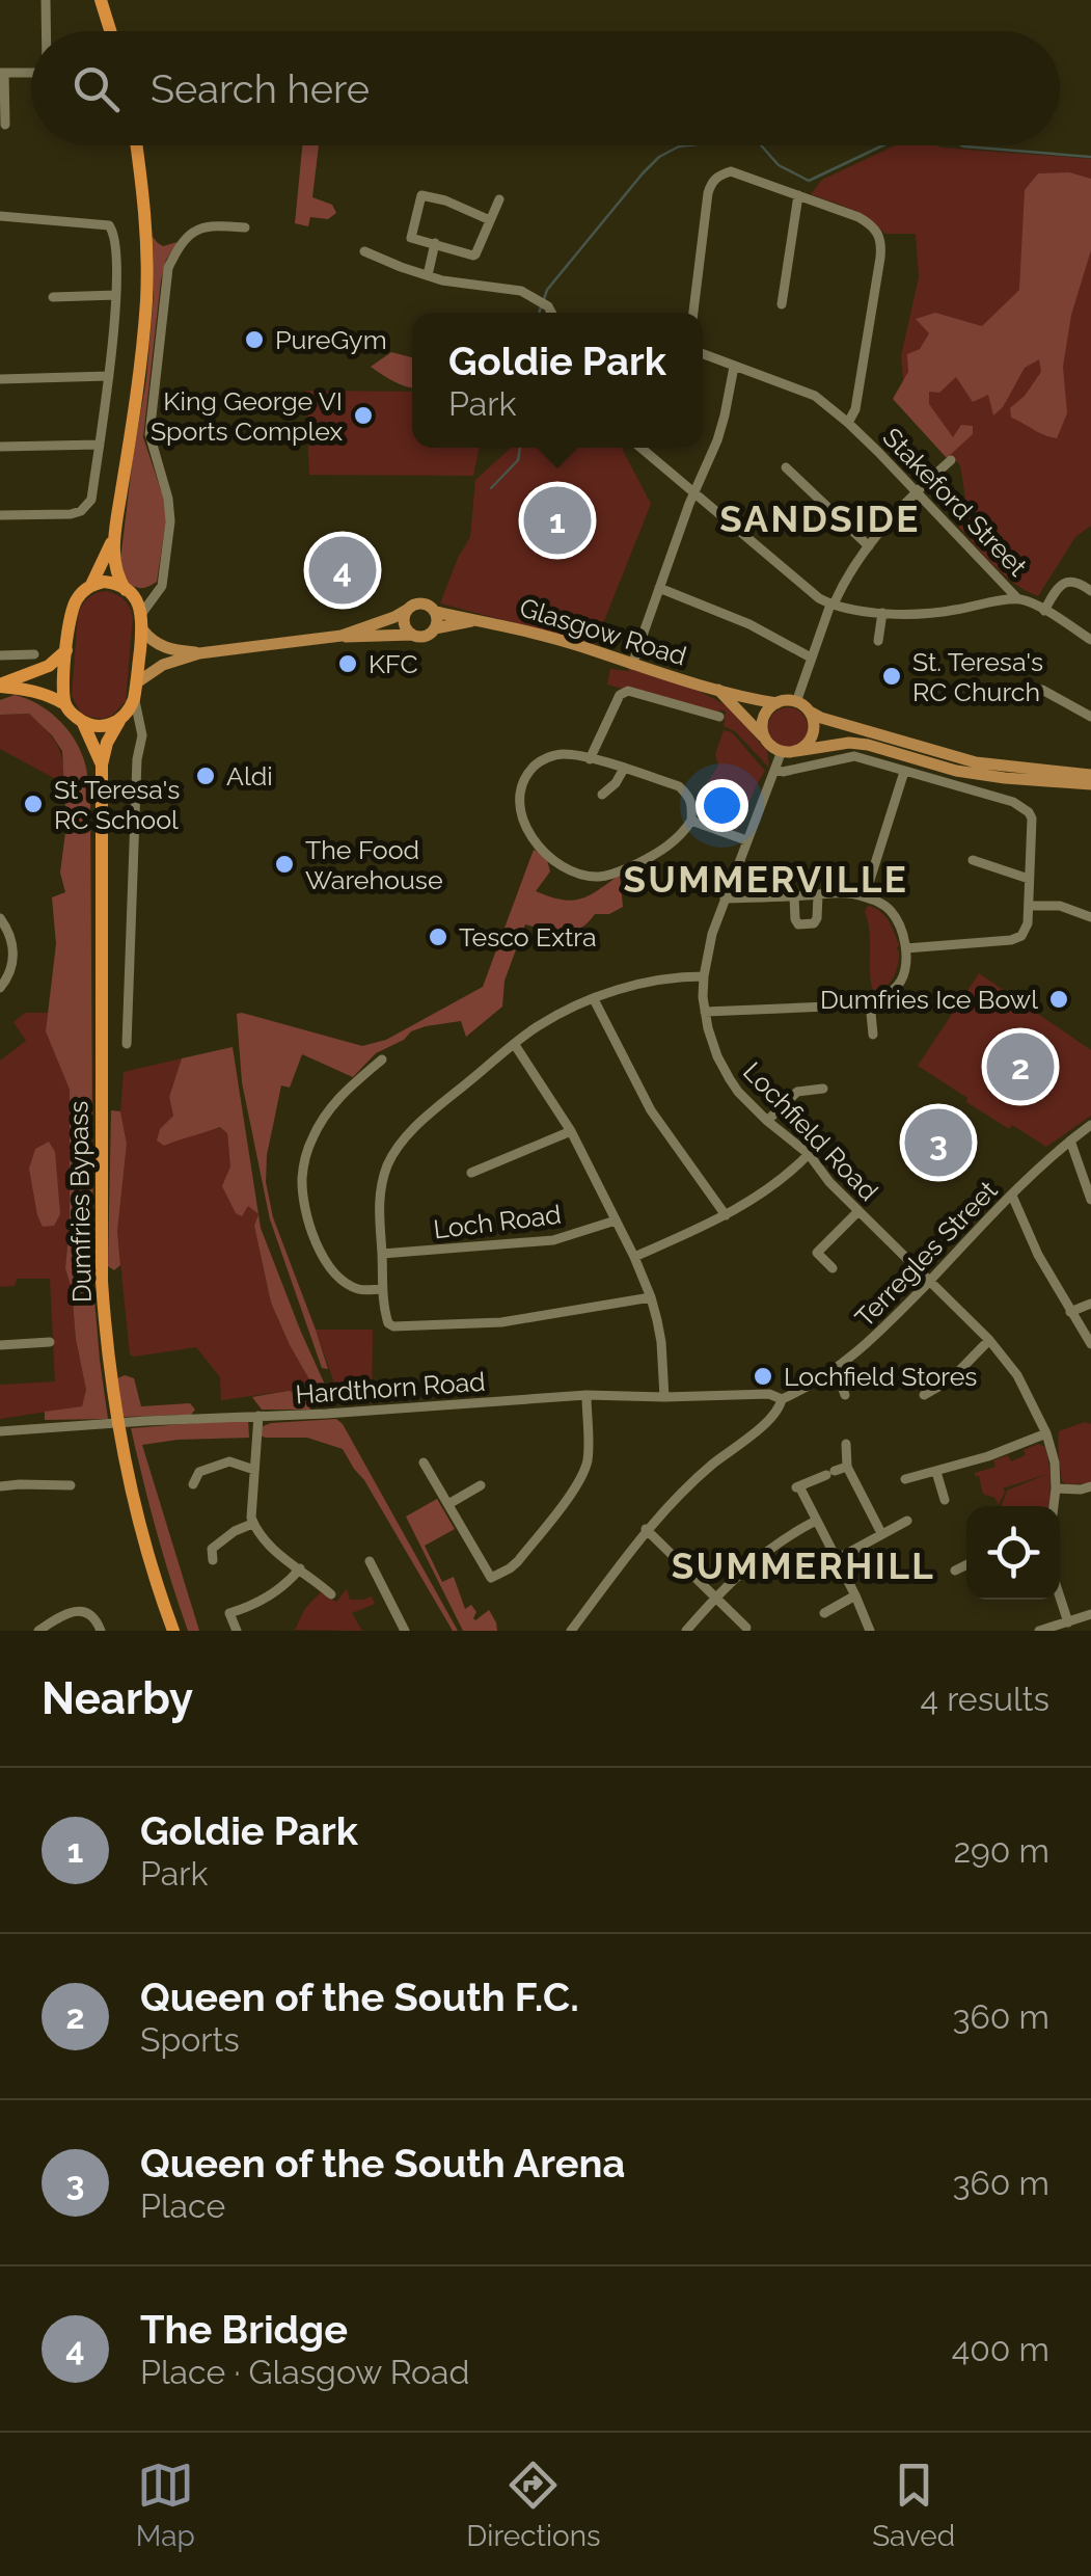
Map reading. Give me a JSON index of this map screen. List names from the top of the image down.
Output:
{
  "streets": {
    "highway": ["Dumfries Bypass"],
    "main road": ["Glasgow Road"],
    "street": [
      "Stakeford Street",
      "Lochfield Road",
      "Loch Road",
      "Terregles Street",
      "Hardthorn Road"
    ]
  },
  "crossings": [
    ["Glasgow Road", "Lochfield Road"],
    ["Lochfield Road", "Terregles Street"],
    ["Terregles Street", "Hardthorn Road"]
  ],
  "districts": ["SANDSIDE", "SUMMERVILLE", "SUMMERHILL"],
  "places": [
    "PureGym",
    "King George VI Sports Complex",
    "KFC",
    "St. Teresa's RC Church",
    "Aldi",
    "St Teresa's RC School",
    "The Food Warehouse",
    "Tesco Extra",
    "Dumfries Ice Bowl",
    "Lochfield Stores"
  ],
  "page": {
    "search": "Search here",
    "popup": ["Goldie Park", "Park"],
    "pins": [
      "1",
      "4",
      "2",
      "3"
    ],
    "heading": ["Nearby", "4 results"],
    "list": [
      {
        "mark": "1",
        "name": "Goldie Park",
        "note": "Park",
        "value": "290 m"
      },
      {
        "mark": "2",
        "name": "Queen of the South F.C.",
        "note": "Sports",
        "value": "360 m"
      },
      {
        "mark": "3",
        "name": "Queen of the South Arena",
        "note": "Place",
        "value": "360 m"
      },
      {
        "mark": "4",
        "name": "The Bridge",
        "note": "Place · Glasgow Road",
        "value": "400 m"
      }
    ],
    "nav": ["Map", "Directions", "Saved"]
  }
}
